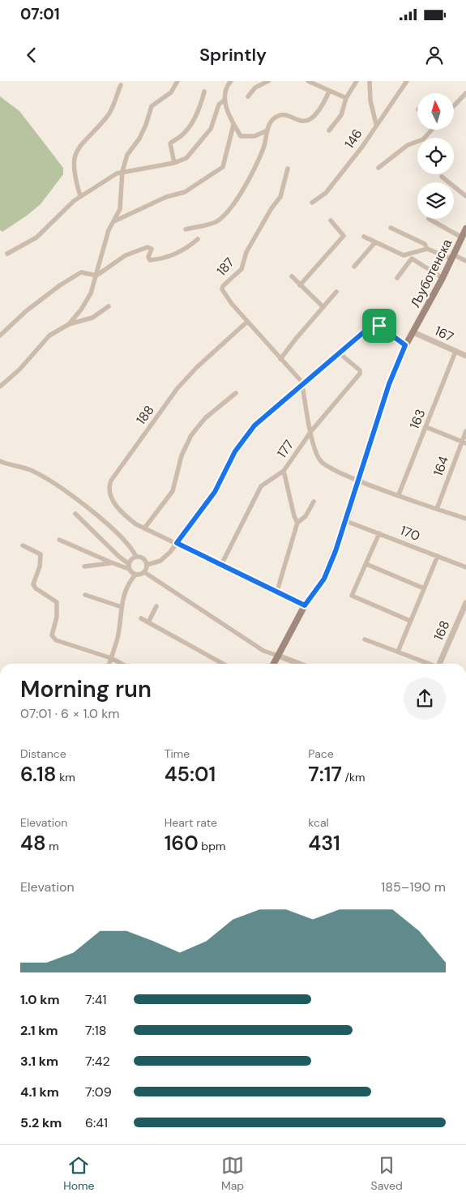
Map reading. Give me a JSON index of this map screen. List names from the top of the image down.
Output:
{
  "streets": {
    "main road": ["Љуботенска"],
    "street": [
      "146",
      "187",
      "167",
      "188",
      "163",
      "177",
      "164",
      "170",
      "168"
    ]
  },
  "crossings": [
    ["187", "188"],
    ["Љуботенска", "167"],
    ["Љуботенска", "188"],
    ["Љуботенска", "170"],
    ["167", "163"],
    ["188", "177"]
  ],
  "north": "top",
  "page": {
    "status": "07:01",
    "header": "Sprintly",
    "heading": ["Morning run", "07:01 · 6 × 1.0 km"],
    "stats": [
      ["Distance", "6.18 km"],
      ["Time", "45:01"],
      ["Pace", "7:17 /km"],
      ["Elevation", "48 m"],
      ["Heart rate", "160 bpm"],
      ["kcal", "431"]
    ],
    "chart": ["Elevation", "185–190 m"],
    "list": [
      {
        "name": "1.0 km",
        "note": "7:41"
      },
      {
        "name": "2.1 km",
        "note": "7:18"
      },
      {
        "name": "3.1 km",
        "note": "7:42"
      },
      {
        "name": "4.1 km",
        "note": "7:09"
      },
      {
        "name": "5.2 km",
        "note": "6:41"
      }
    ],
    "tabs": ["Home", "Map", "Saved"]
  }
}
